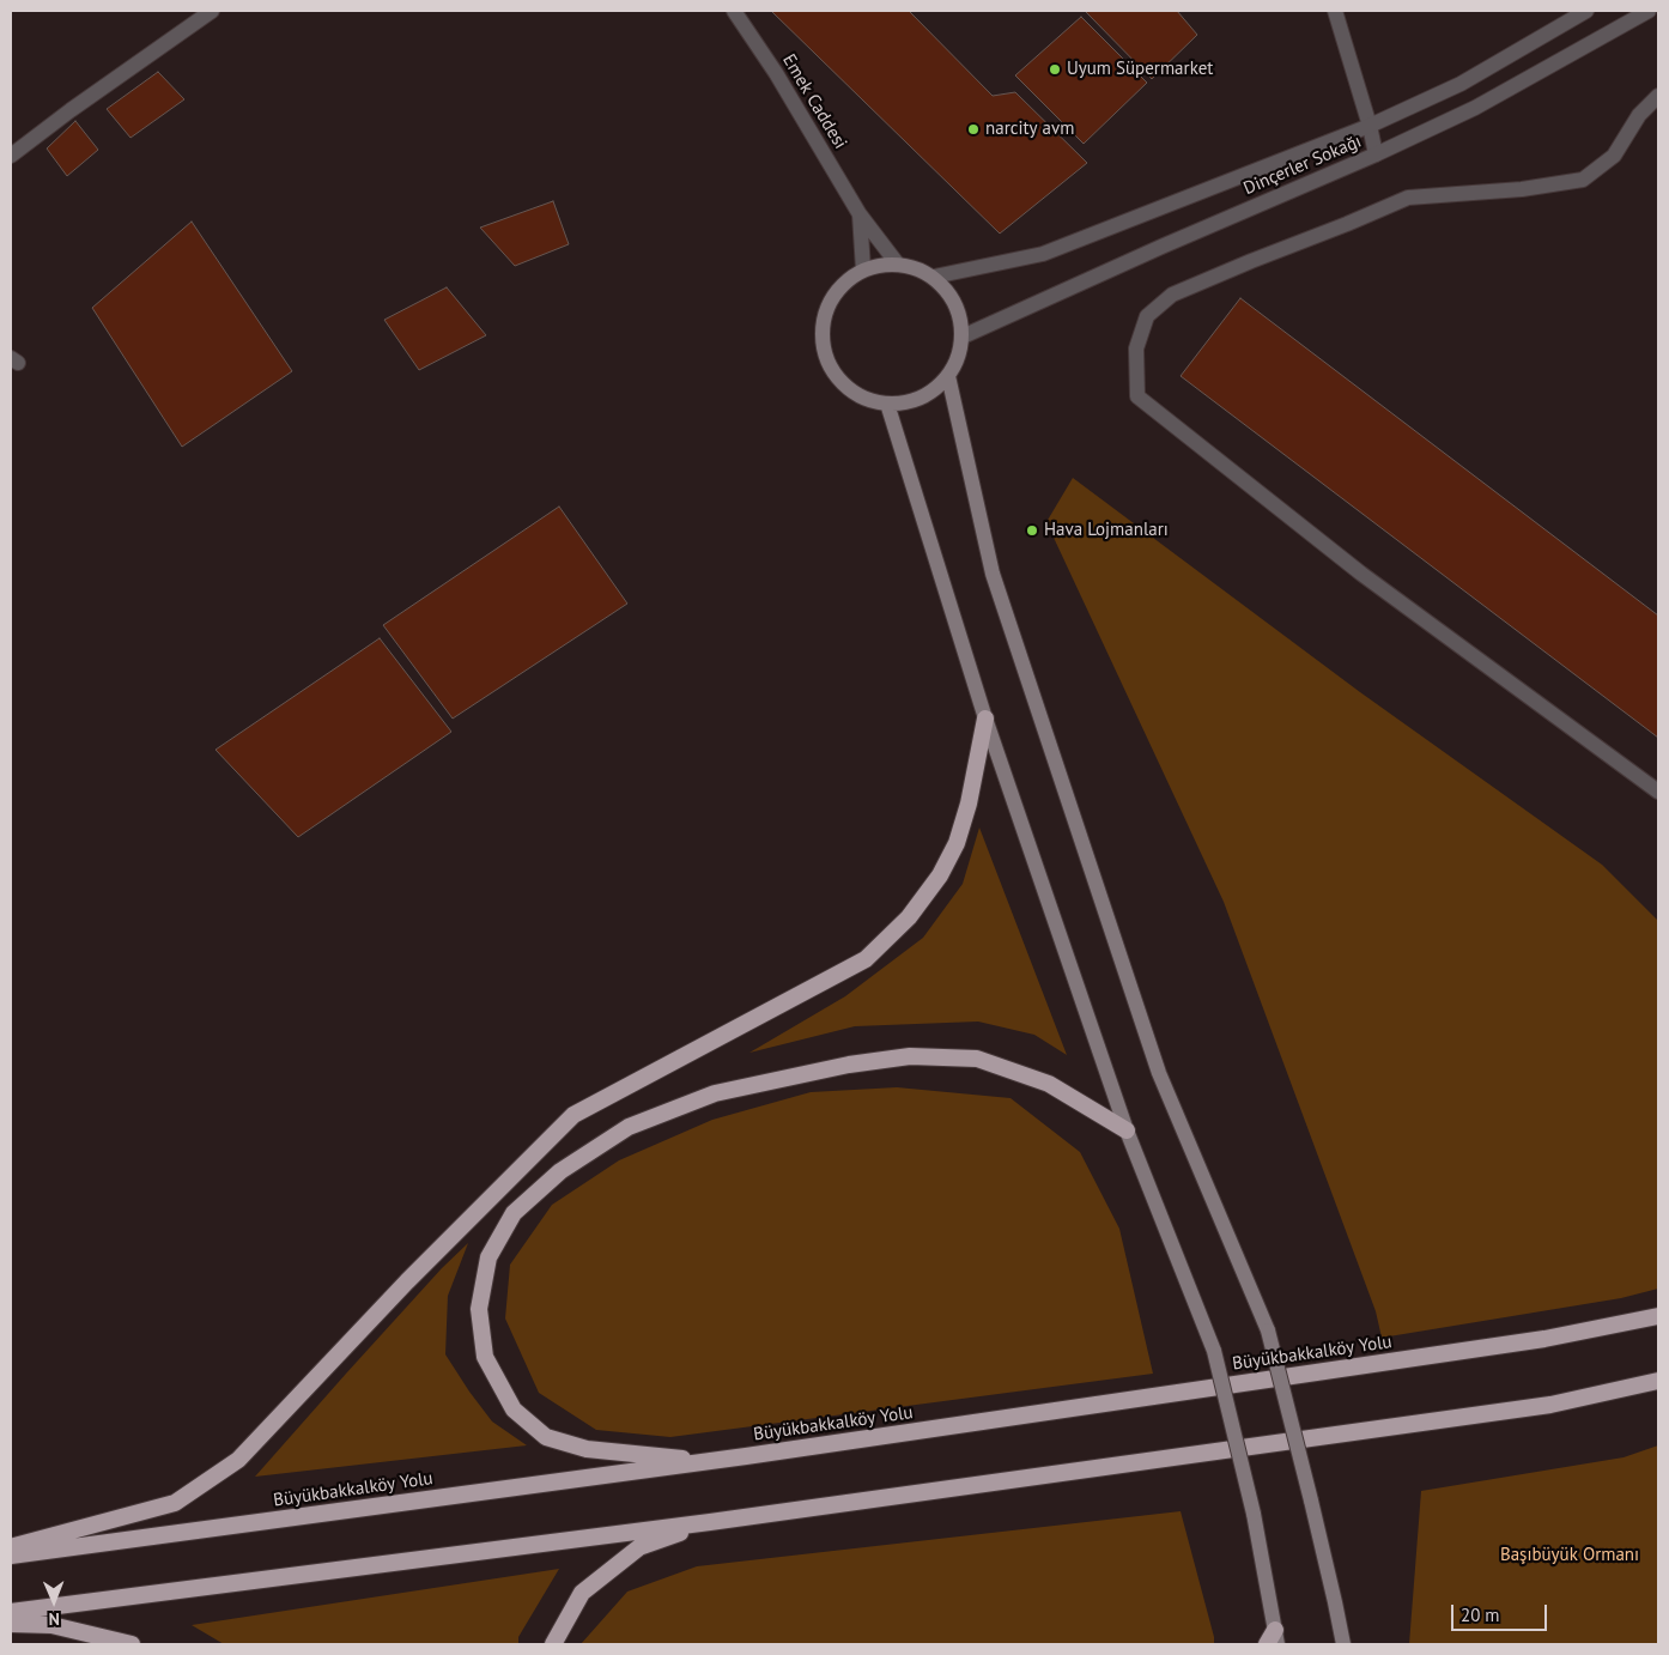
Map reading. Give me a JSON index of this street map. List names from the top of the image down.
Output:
{
  "streets": {
    "highway": ["Büyükbakkalköy Yolu"],
    "street": ["Emek Caddesi", "Dinçerler Sokağı"]
  },
  "crossings": [
    ["Emek Caddesi", "Dinçerler Sokağı"]
  ],
  "parks": ["Başıbüyük Ormanı"],
  "places": ["Uyum Süpermarket", "narcity avm", "Hava Lojmanları"],
  "scale_bar": "20 m",
  "north": "bottom"
}
